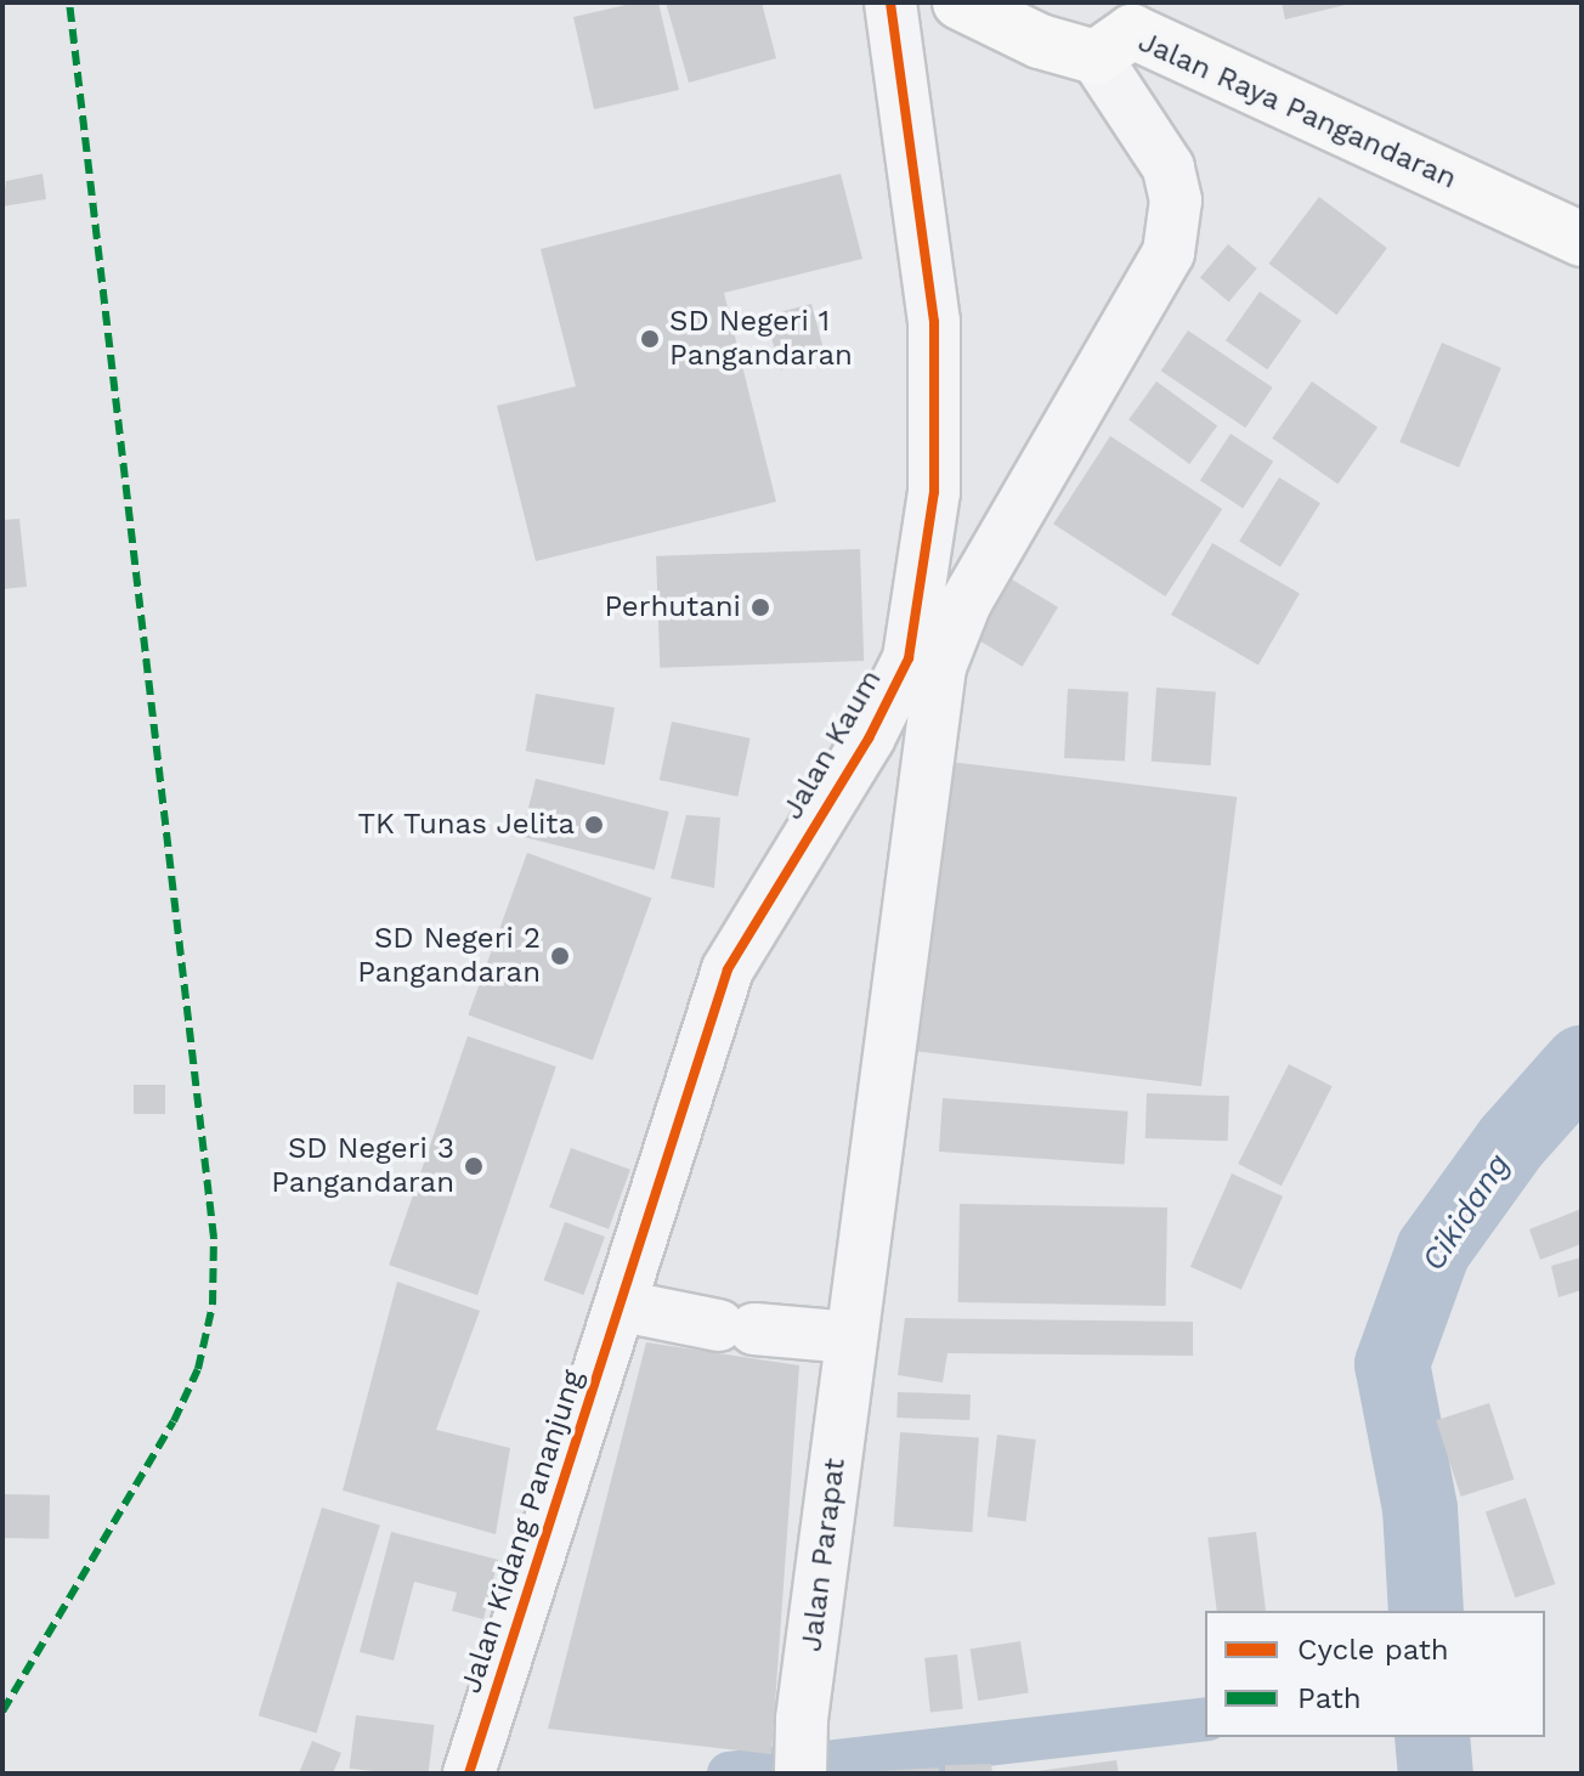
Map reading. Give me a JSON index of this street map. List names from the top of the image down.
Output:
{
  "streets": {
    "highway": ["Jalan Raya Pangandaran"],
    "street": ["Jalan Kaum", "Jalan Kidang Pananjung", "Jalan Parapat"]
  },
  "crossings": [
    ["Jalan Kaum", "Jalan Kidang Pananjung"]
  ],
  "water": ["Cikidang"],
  "places": [
    "SD Negeri 1 Pangandaran",
    "Perhutani",
    "TK Tunas Jelita",
    "SD Negeri 2 Pangandaran",
    "SD Negeri 3 Pangandaran"
  ],
  "legend": ["Cycle path", "Path"]
}
